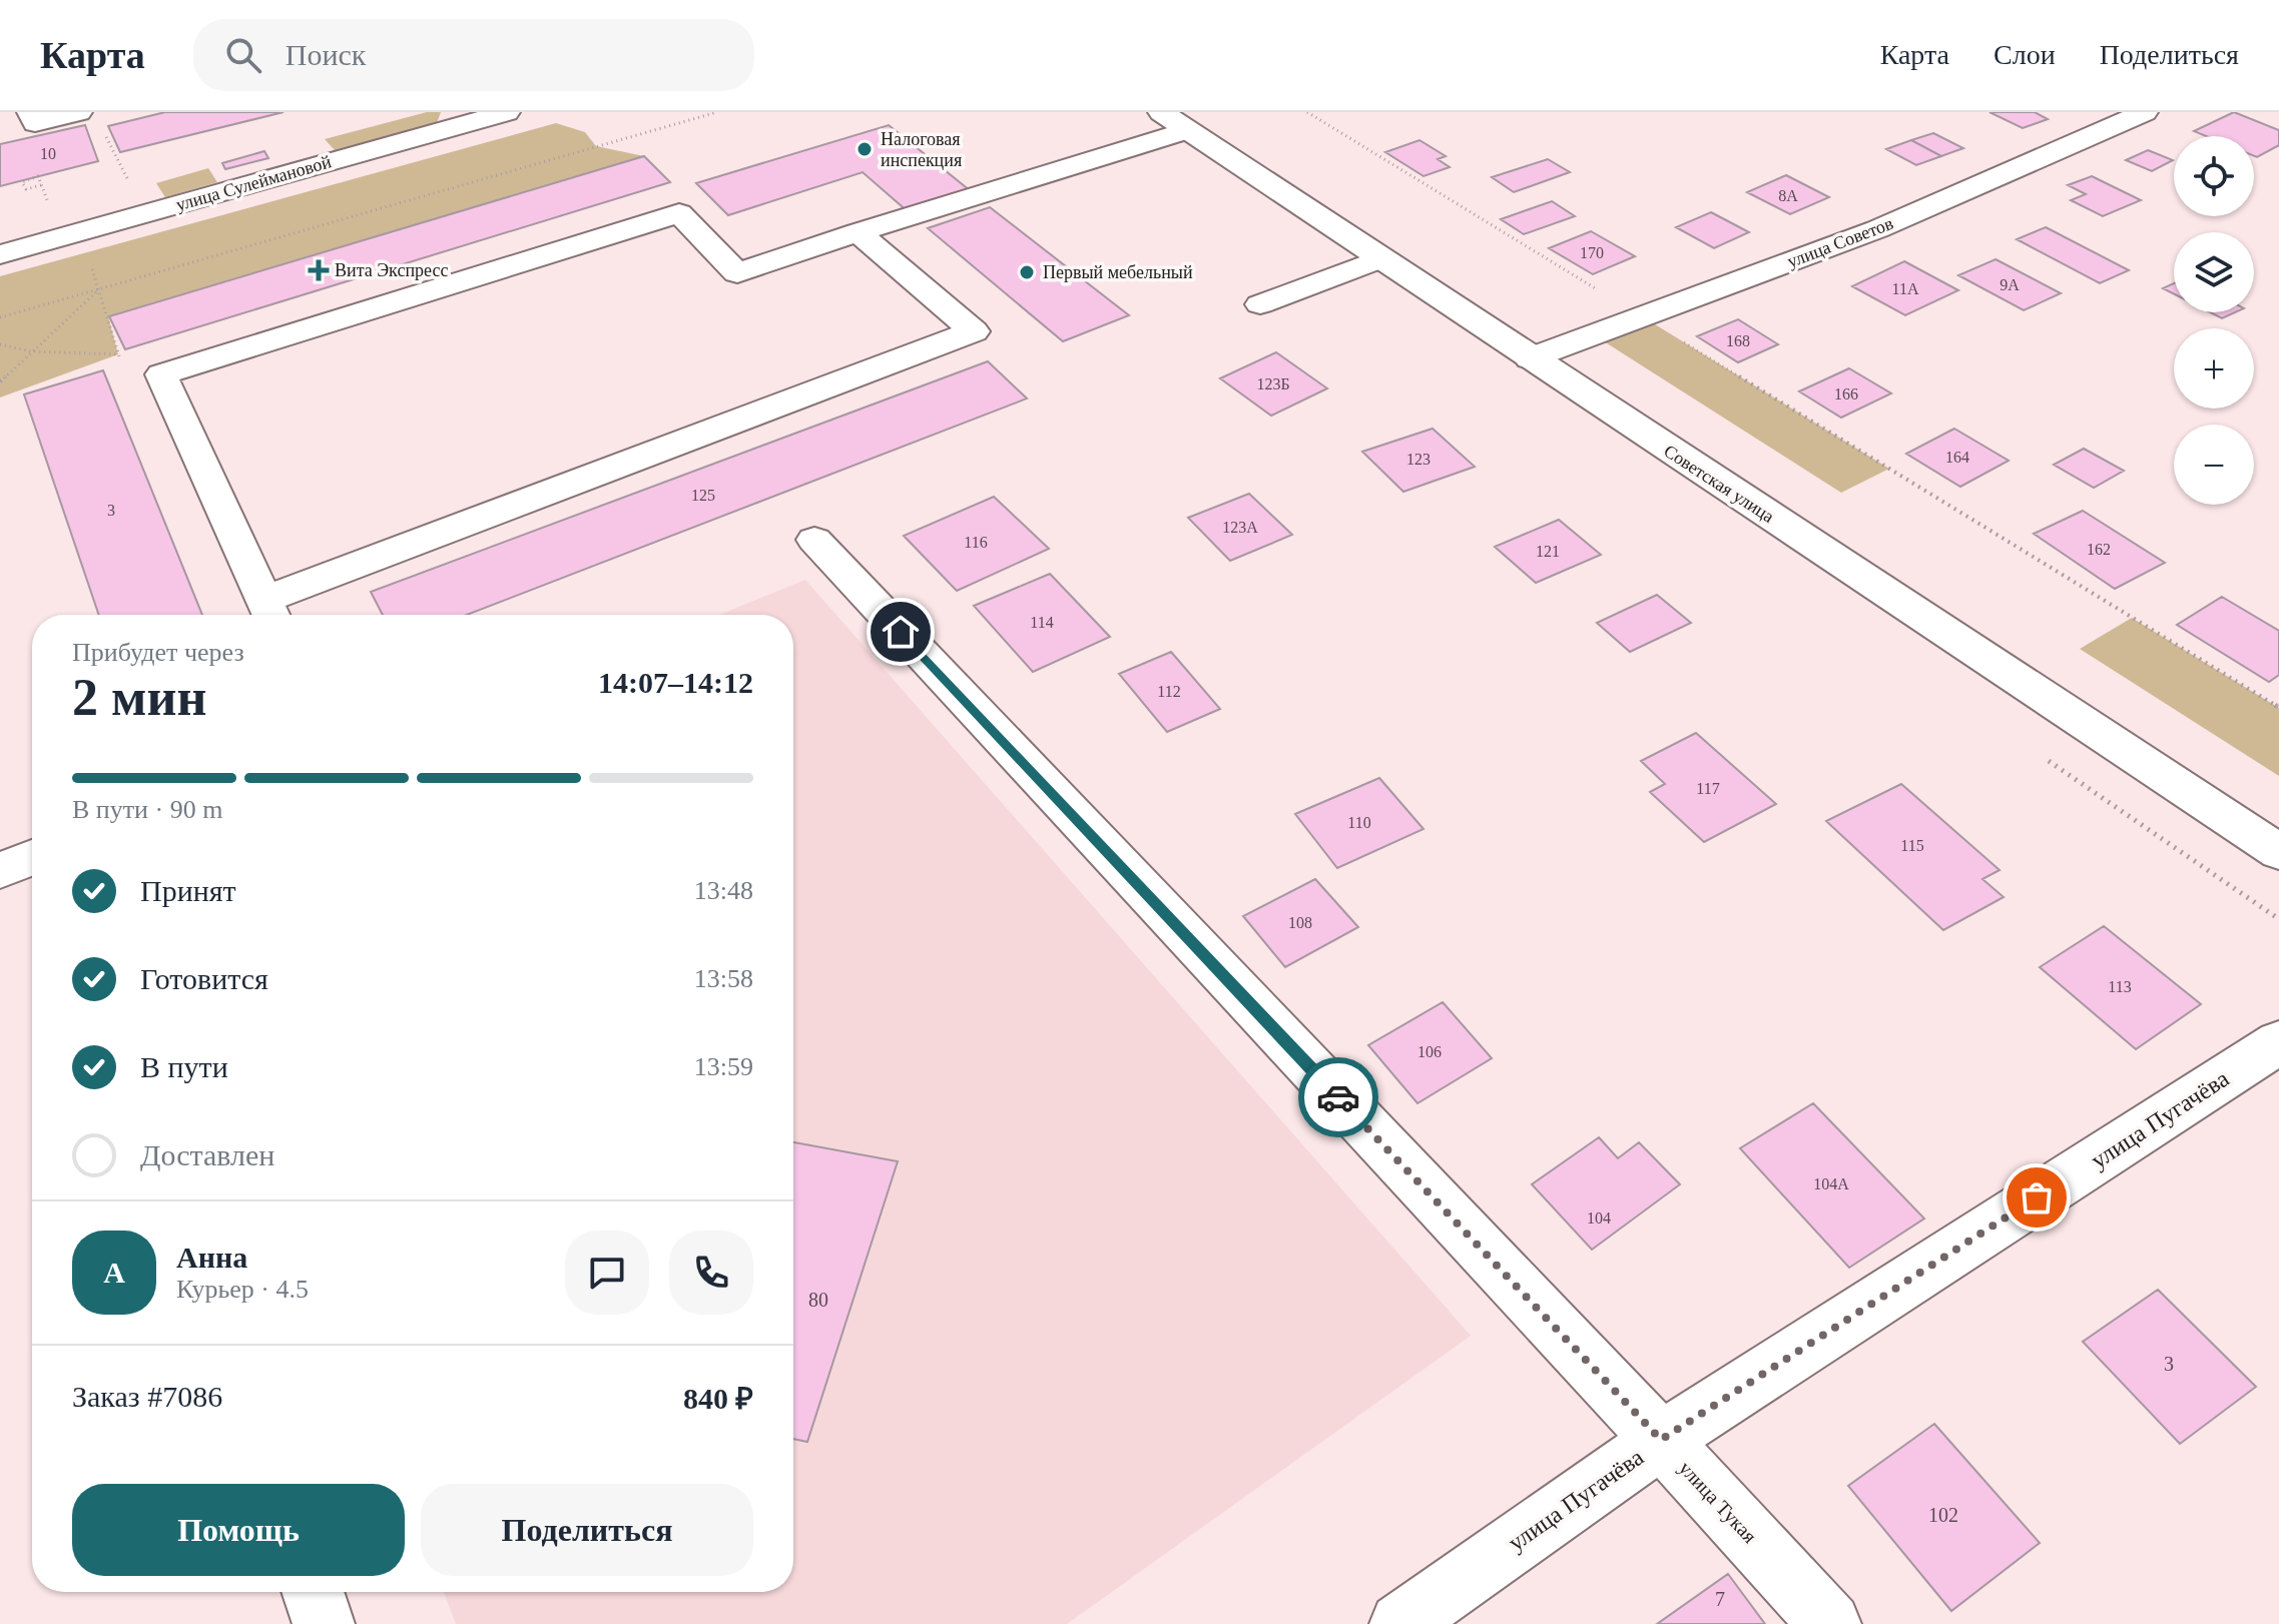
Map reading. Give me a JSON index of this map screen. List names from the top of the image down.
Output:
{
  "streets": {
    "street": [
      "улица Сулеймановой",
      "улица Советов",
      "Советская улица",
      "улица Пугачёва",
      "улица Тукая"
    ]
  },
  "crossings": [
    ["улица Советов", "Советская улица"],
    ["улица Пугачёва", "улица Тукая"]
  ],
  "places": {
    "other": ["Налоговая инспекция", "Первый мебельный"],
    "health": ["Вита Экспресс"]
  },
  "house_numbers": [
    "10",
    "8А",
    "170",
    "9А",
    "11А",
    "168",
    "123Б",
    "166",
    "164",
    "123",
    "125",
    "3",
    "123А",
    "116",
    "162",
    "121",
    "114",
    "112",
    "117",
    "110",
    "115",
    "108",
    "113",
    "106",
    "104А",
    "104",
    "80",
    "3",
    "102",
    "7"
  ],
  "page": {
    "header": "Карта",
    "search": "Поиск",
    "nav": ["Карта", "Слои", "Поделиться"],
    "map_buttons": ["+", "−"],
    "heading": ["2 мин", "Прибудет через", "14:07–14:12"],
    "panel": [
      "Анна",
      "Курьер · 4.5",
      "Заказ #7086",
      "840 ₽"
    ],
    "bar": "В пути · 90 m",
    "list": [
      ["Принят", "13:48"],
      ["Готовится", "13:58"],
      ["В пути", "13:59"],
      "Доставлен"
    ],
    "round": "А",
    "buttons": ["Помощь", "Поделиться"]
  }
}
